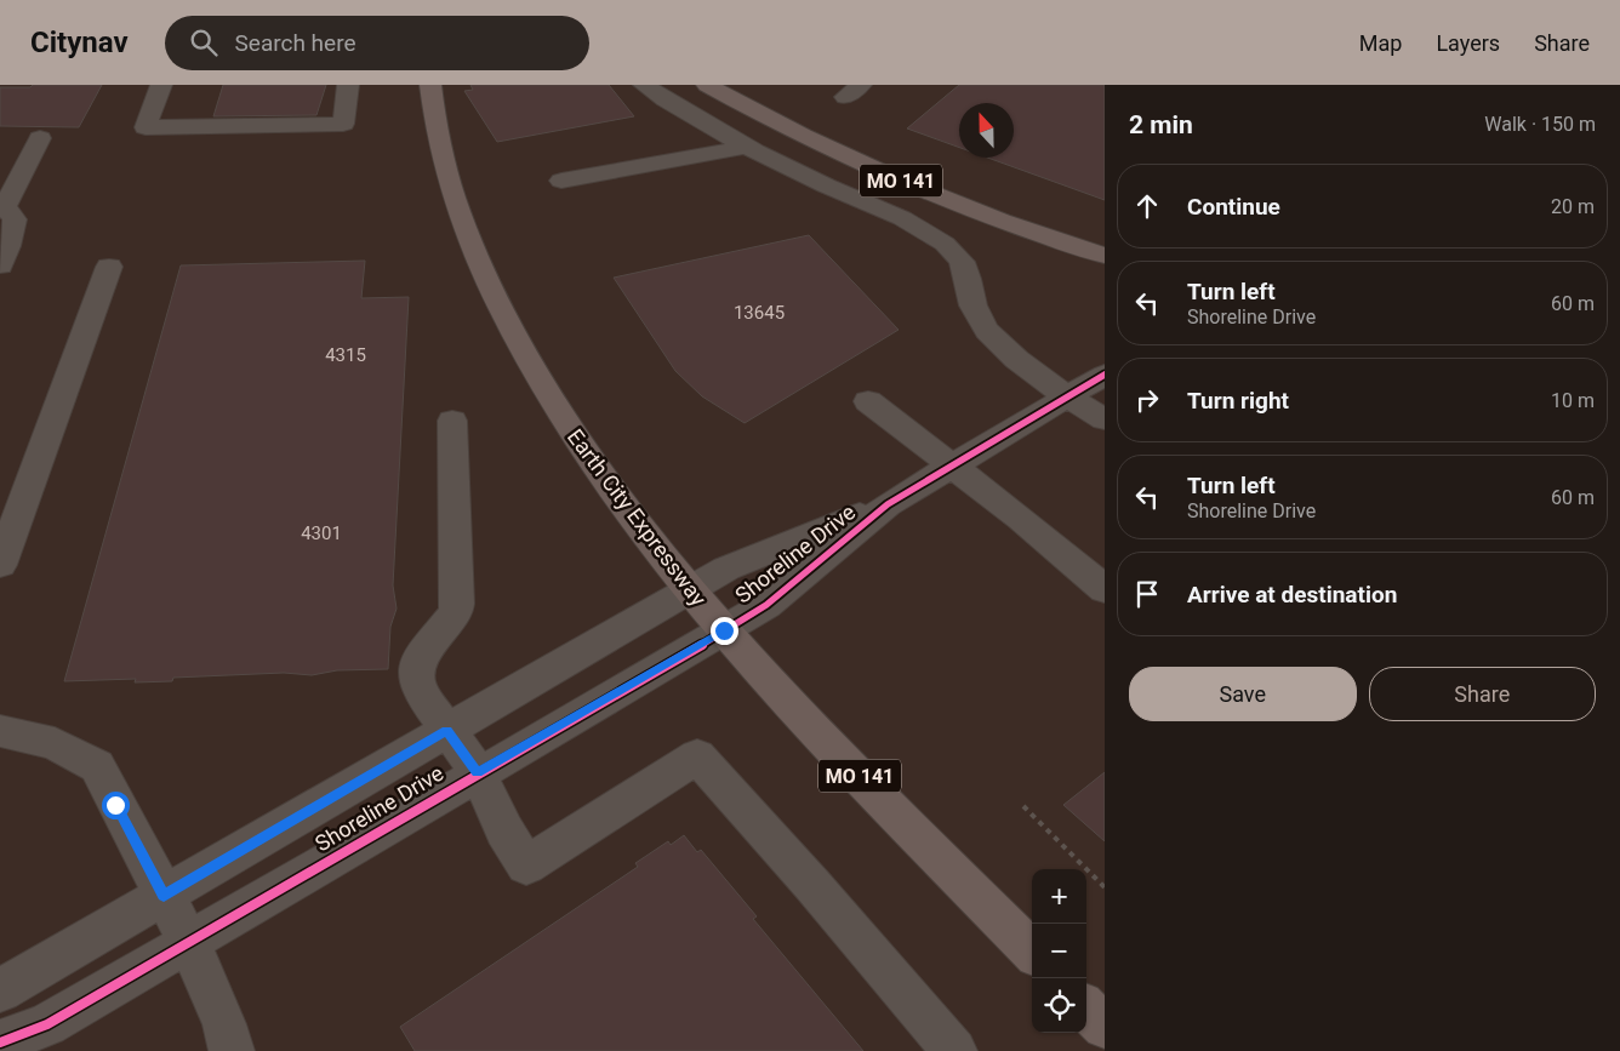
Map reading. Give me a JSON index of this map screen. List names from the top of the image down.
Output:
{
  "streets": {
    "highway": ["MO 141", "Earth City Expressway"],
    "street": ["Shoreline Drive"]
  },
  "crossings": [
    ["Earth City Expressway", "Shoreline Drive"]
  ],
  "house_numbers": ["13645", "4315", "4301"],
  "north": "top",
  "page": {
    "header": "Citynav",
    "search": "Search here",
    "nav": ["Map", "Layers", "Share"],
    "heading": ["2 min", "Walk · 150 m"],
    "list": [
      ["Continue", "20 m"],
      ["Turn left", "Shoreline Drive", "60 m"],
      ["Turn right", "10 m"],
      ["Turn left", "Shoreline Drive", "60 m"],
      "Arrive at destination"
    ],
    "buttons": ["Save", "Share"],
    "map_buttons": ["+", "−"]
  }
}
